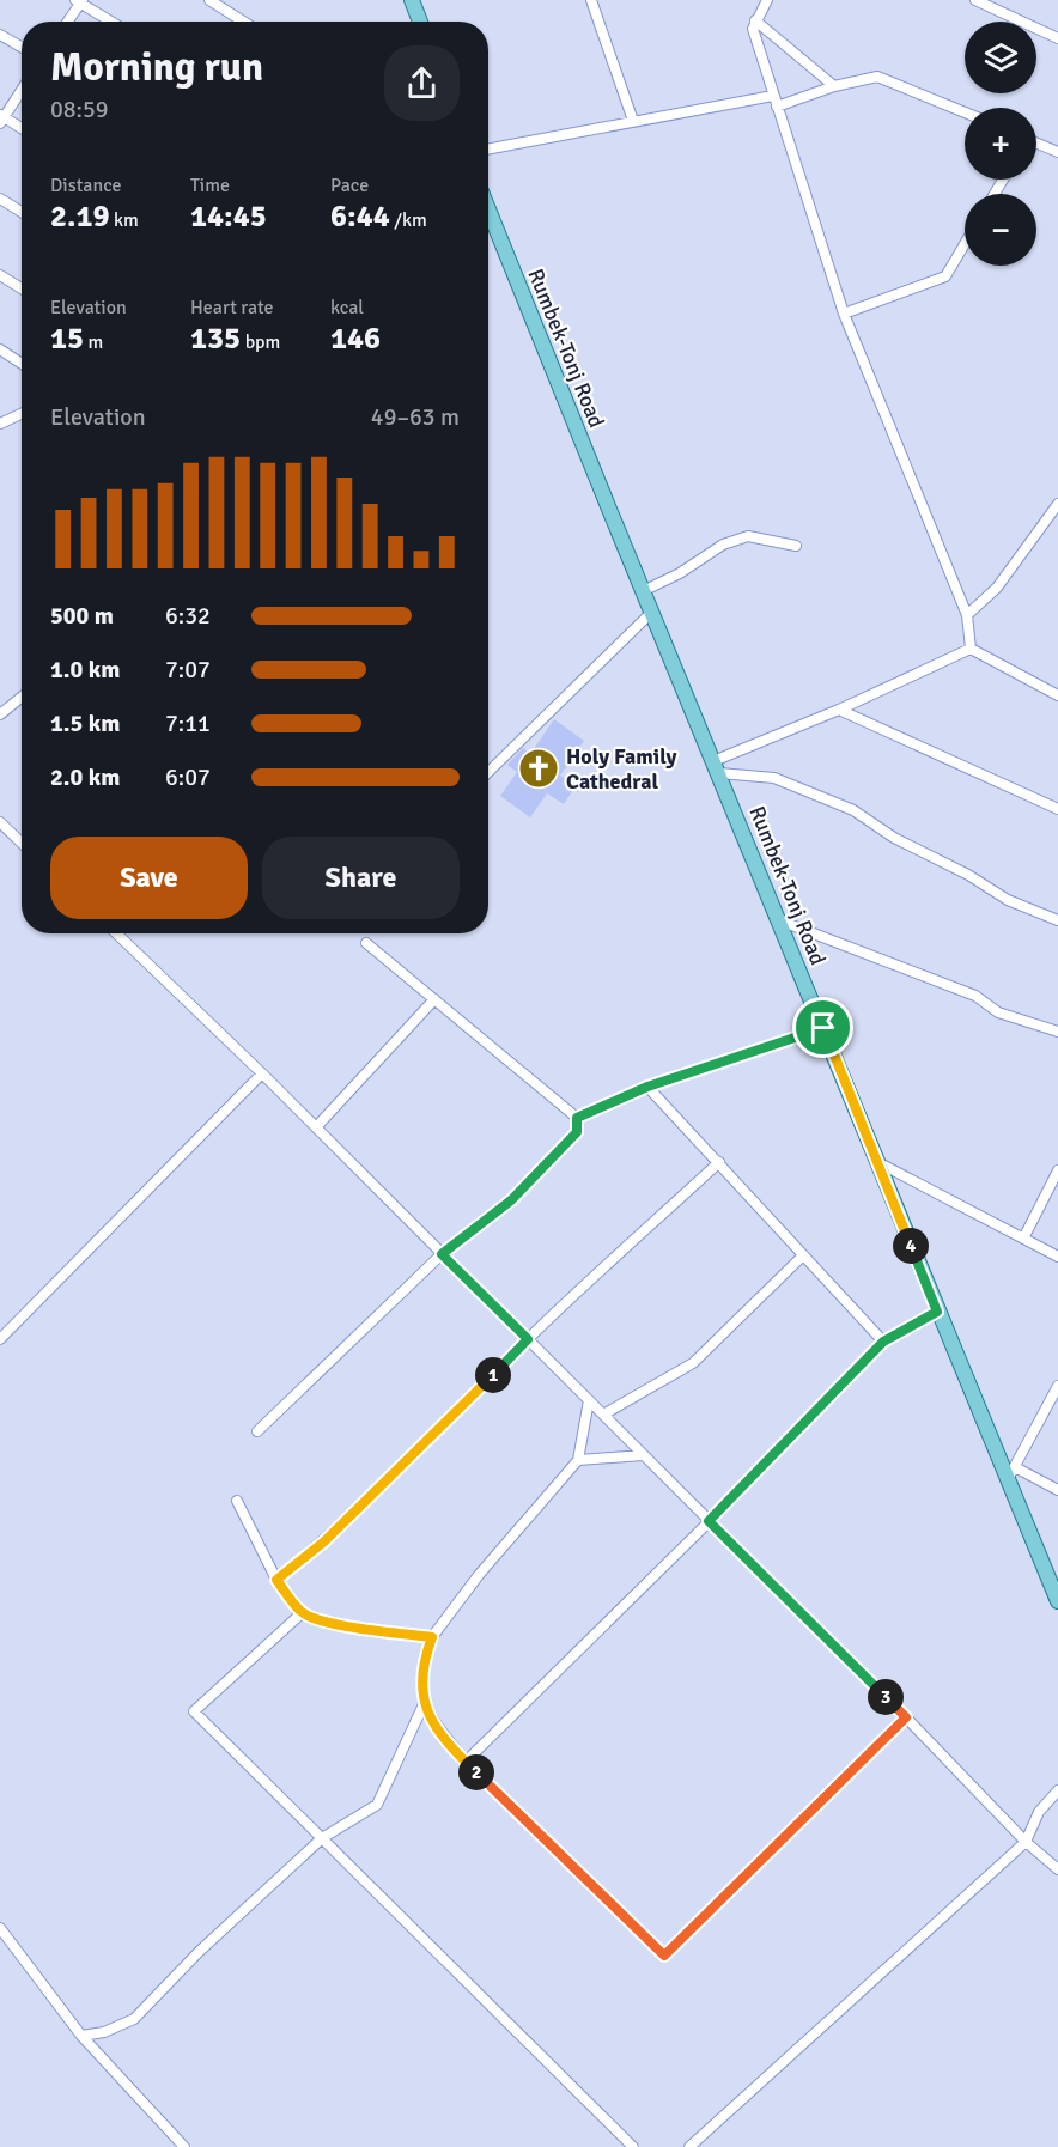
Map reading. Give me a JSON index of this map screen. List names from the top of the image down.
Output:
{
  "streets": {
    "main road": ["Rumbek-Tonj Road"]
  },
  "places": {
    "church": ["Holy Family Cathedral"]
  },
  "page": {
    "map_buttons": ["+", "−"],
    "heading": ["Morning run", "08:59"],
    "stats": [
      ["Distance", "2.19 km"],
      ["Time", "14:45"],
      ["Pace", "6:44 /km"],
      ["Elevation", "15 m"],
      ["Heart rate", "135 bpm"],
      ["kcal", "146"]
    ],
    "chart": ["Elevation", "49–63 m"],
    "list": [
      {
        "name": "500 m",
        "note": "6:32"
      },
      {
        "name": "1.0 km",
        "note": "7:07"
      },
      {
        "name": "1.5 km",
        "note": "7:11"
      },
      {
        "name": "2.0 km",
        "note": "6:07"
      }
    ],
    "buttons": ["Save", "Share"],
    "pins": [
      "4",
      "1",
      "3",
      "2"
    ]
  }
}
